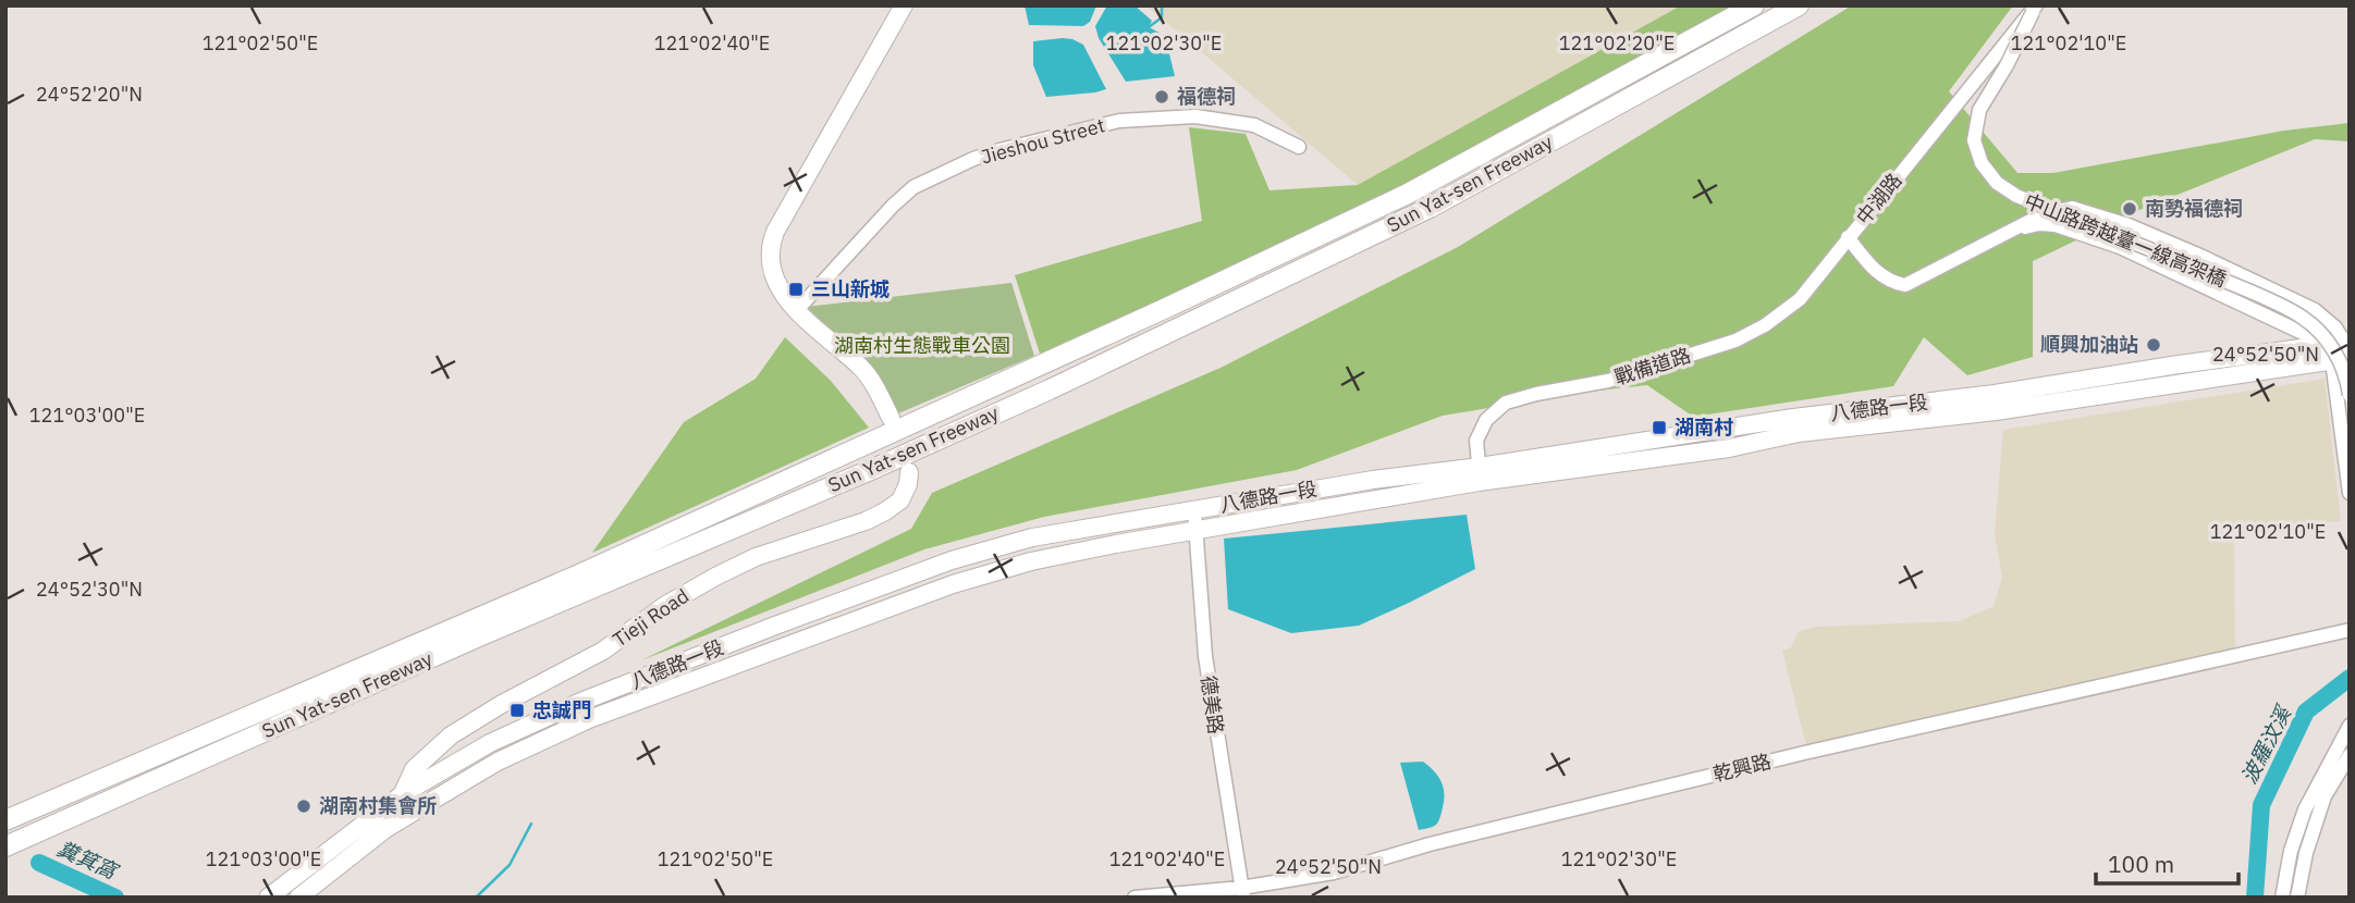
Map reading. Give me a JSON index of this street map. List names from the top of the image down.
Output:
{
  "streets": {
    "highway": ["Sun Yat-sen Freeway"],
    "main road": ["八德路一段", "Tieji Road"],
    "street": [
      "Jieshou Street",
      "中湖路",
      "中山路跨越臺一線高架橋",
      "戰備道路",
      "德美路",
      "乾興路"
    ]
  },
  "crossings": [
    ["中湖路", "中山路跨越臺一線高架橋"],
    ["中湖路", "戰備道路"],
    ["中湖路", "八德路一段"],
    ["戰備道路", "八德路一段"],
    ["八德路一段", "Tieji Road"],
    ["八德路一段", "德美路"],
    ["德美路", "乾興路"]
  ],
  "water": ["波羅汶溪", "糞箕窩"],
  "parks": ["湖南村生態戰車公園"],
  "places": {
    "other": [
      "福德祠",
      "南勢福德祠",
      "順興加油站",
      "湖南村集會所"
    ],
    "transit": ["三山新城", "湖南村", "忠誠門"]
  },
  "scale_bar": "100 m",
  "coordinates": [
    "121°02'10\"E",
    "121°02'50\"E",
    "121°02'40\"E",
    "121°02'30\"E",
    "121°02'20\"E",
    "24°52'20\"N",
    "24°52'50\"N",
    "121°03'00\"E",
    "24°52'30\"N"
  ]
}
